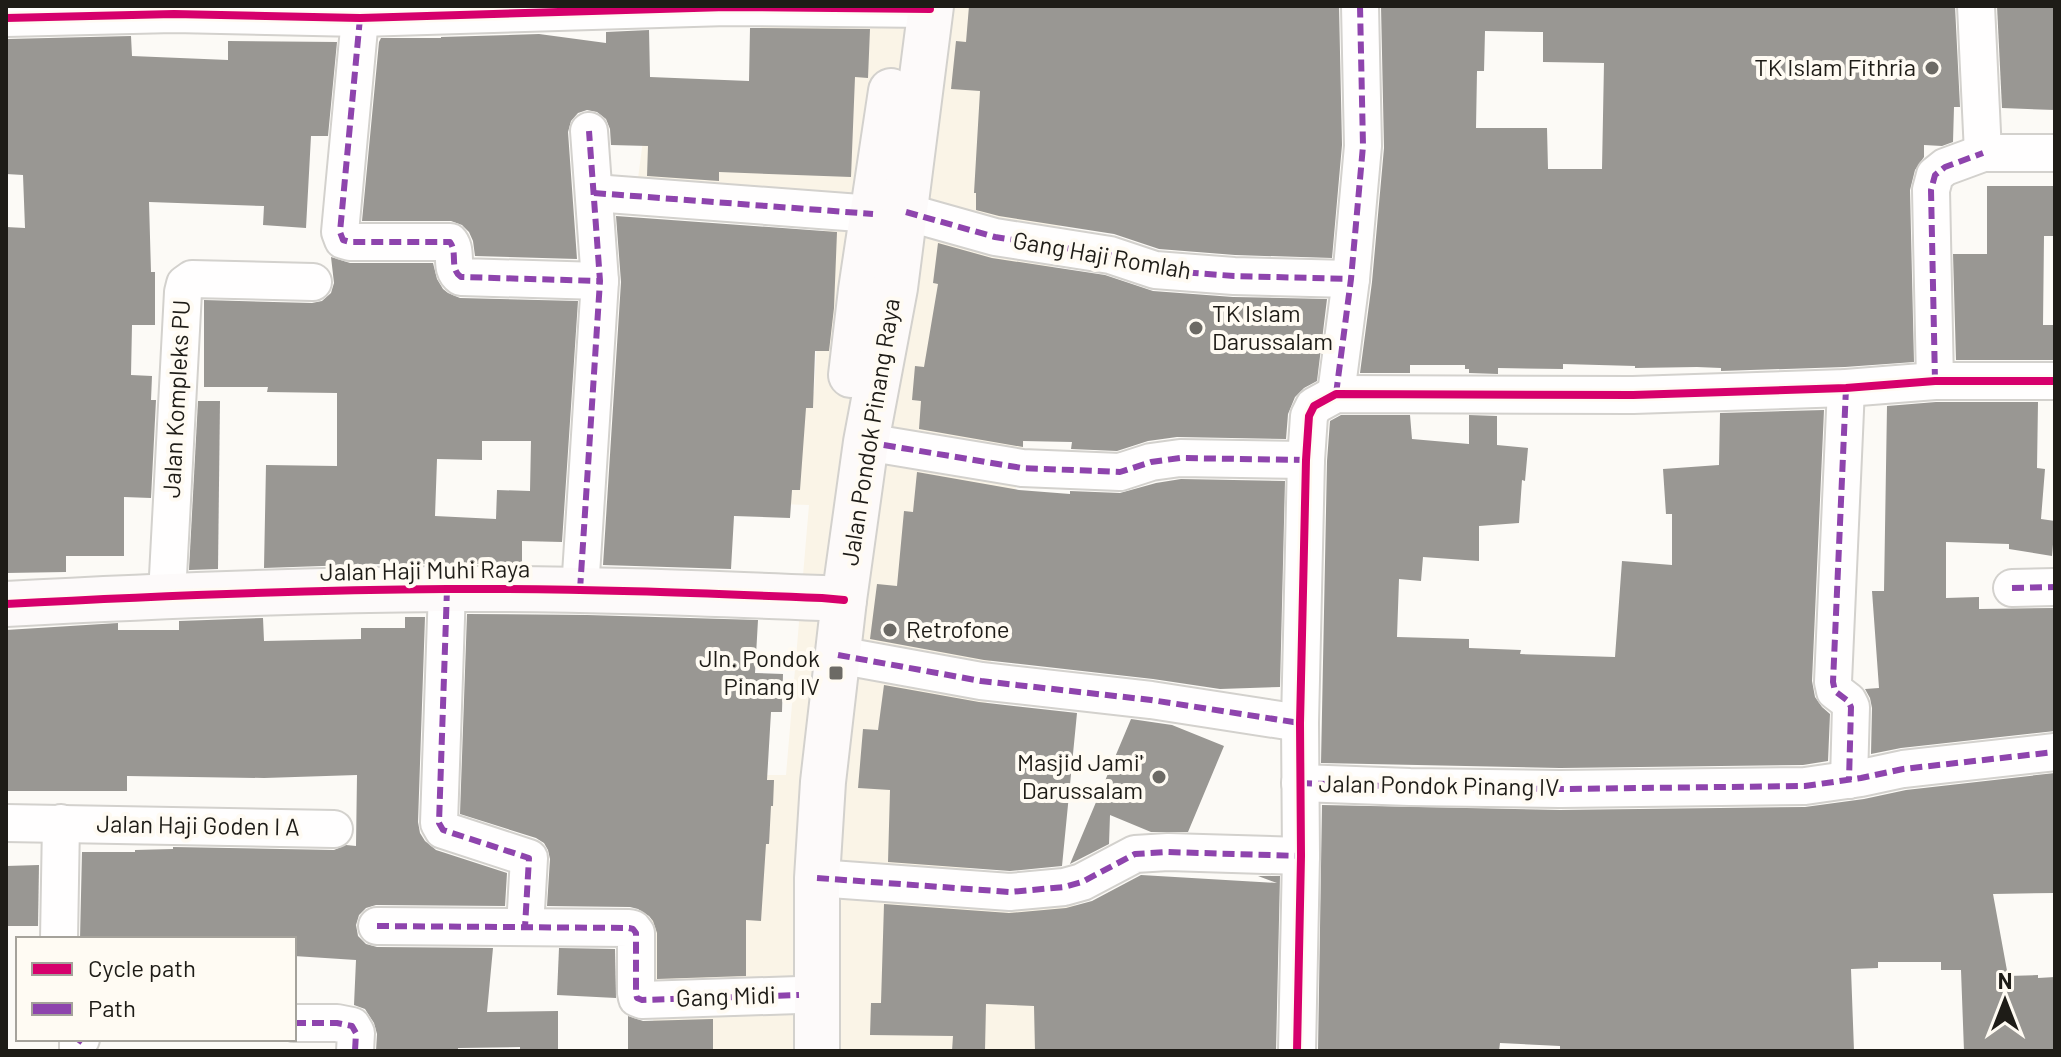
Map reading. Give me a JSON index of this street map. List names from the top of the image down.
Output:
{
  "streets": {
    "main road": ["Jalan Pondok Pinang Raya", "Jalan Haji Muhi Raya"],
    "street": [
      "Gang Haji Romlah",
      "Jalan Kompleks PU",
      "Jalan Pondok Pinang IV",
      "Jalan Haji Goden I A",
      "Gang Midi"
    ]
  },
  "crossings": [
    ["Gang Haji Romlah", "Jalan Pondok Pinang Raya"],
    ["Jalan Kompleks PU", "Jalan Haji Muhi Raya"],
    ["Jalan Pondok Pinang Raya", "Jalan Haji Muhi Raya"],
    ["Jalan Pondok Pinang Raya", "Gang Midi"]
  ],
  "places": {
    "other": [
      "TK Islam Fithria",
      "TK Islam Darussalam",
      "Retrofone",
      "Masjid Jami' Darussalam"
    ],
    "transit": ["Jln. Pondok Pinang IV"]
  },
  "legend": ["Cycle path", "Path"],
  "north": "top"
}
